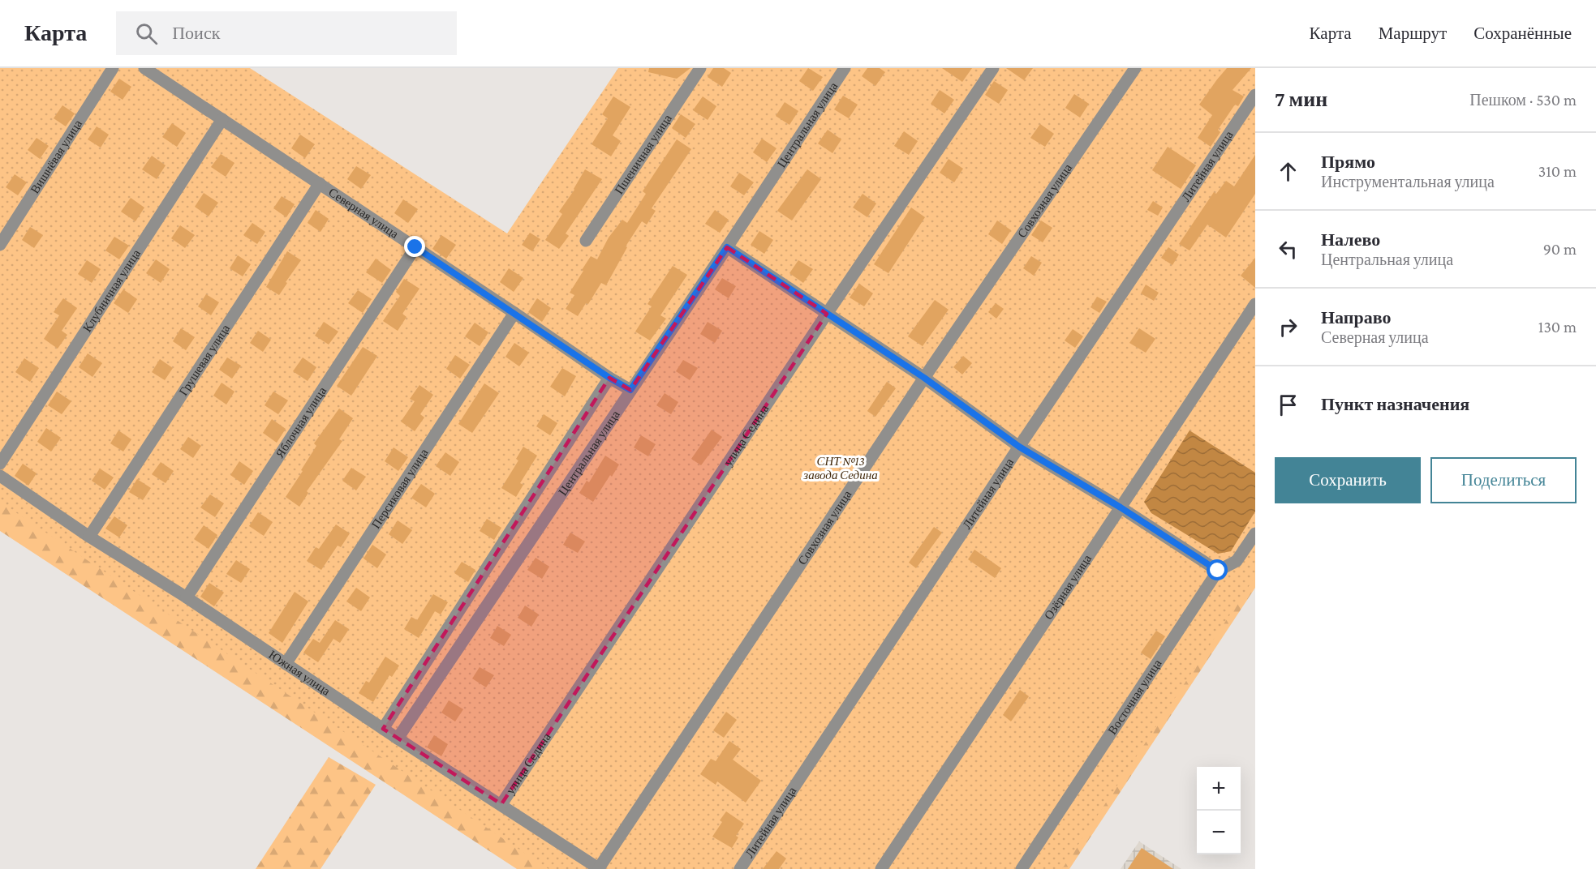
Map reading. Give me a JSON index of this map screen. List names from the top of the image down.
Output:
{
  "streets": {
    "street": [
      "Центральная улица",
      "Пшеничная улица",
      "Вишнёвая улица",
      "Литейная улица",
      "Совхозная улица",
      "Северная улица",
      "Клубничная улица",
      "Грушевая улица",
      "Яблочная улица",
      "улица Седина",
      "Персиковая улица",
      "Озёрная улица",
      "Южная улица",
      "Восточная улица"
    ]
  },
  "crossings": [
    ["Центральная улица", "Северная улица"],
    ["Центральная улица", "Южная улица"],
    ["Совхозная улица", "Южная улица"],
    ["Северная улица", "Клубничная улица"],
    ["Северная улица", "Грушевая улица"],
    ["Северная улица", "Яблочная улица"],
    ["Северная улица", "Персиковая улица"],
    ["Грушевая улица", "Южная улица"],
    ["Яблочная улица", "Южная улица"],
    ["улица Седина", "Южная улица"],
    ["Персиковая улица", "Южная улица"]
  ],
  "parks": ["СНТ №13 завода Седина"],
  "page": {
    "header": "Карта",
    "search": "Поиск",
    "nav": ["Карта", "Маршрут", "Сохранённые"],
    "heading": ["7 мин", "Пешком · 530 m"],
    "list": [
      ["Прямо", "Инструментальная улица", "310 m"],
      ["Налево", "Центральная улица", "90 m"],
      ["Направо", "Северная улица", "130 m"],
      "Пункт назначения"
    ],
    "buttons": ["Сохранить", "Поделиться"],
    "map_buttons": ["+", "−"]
  }
}
